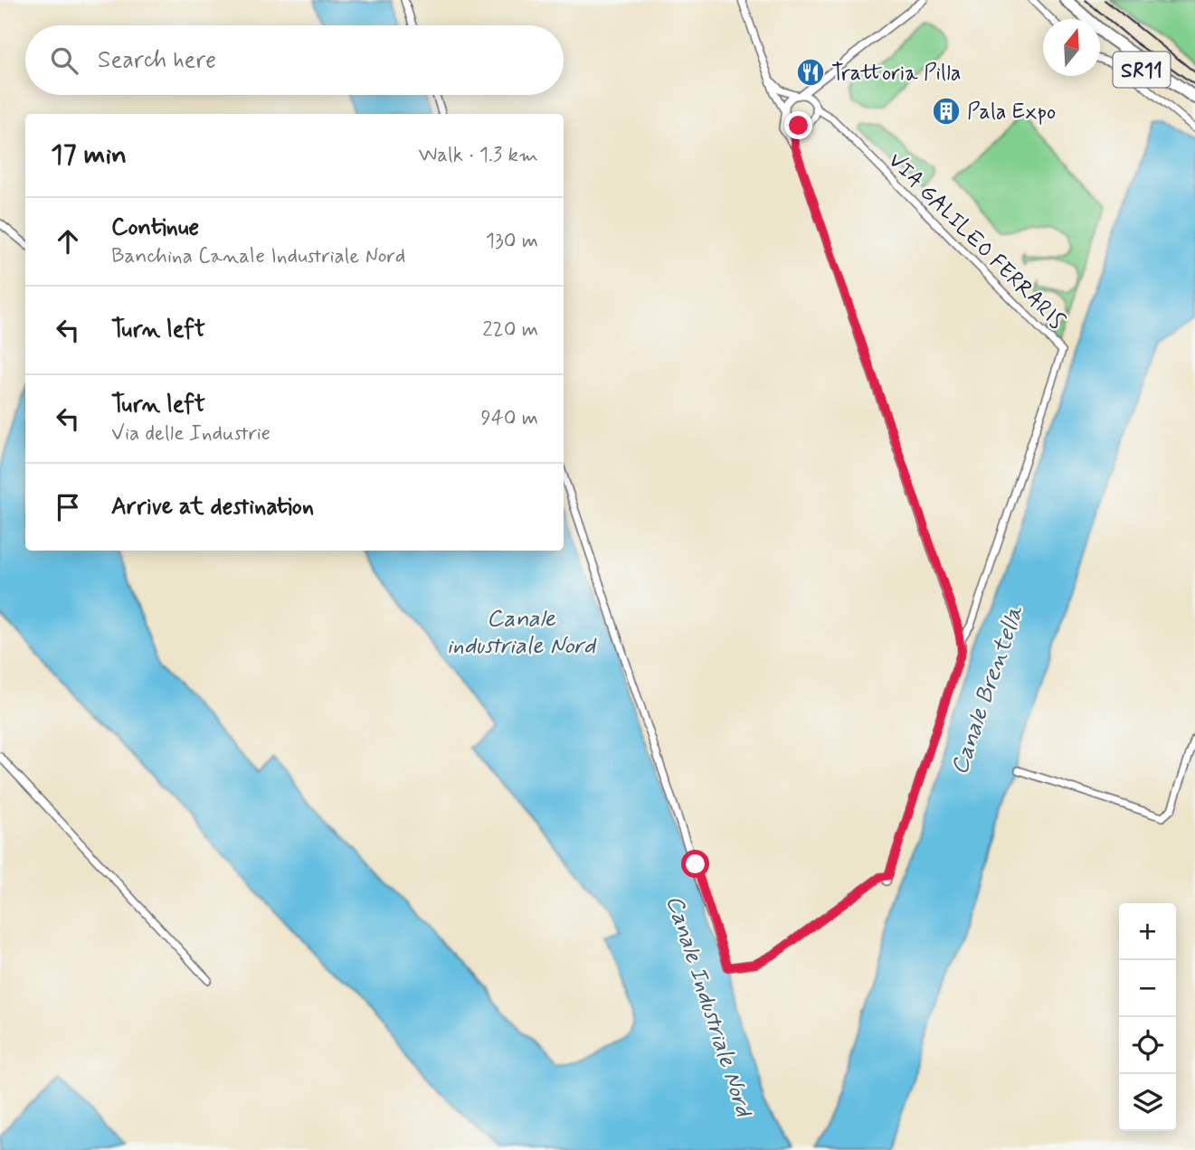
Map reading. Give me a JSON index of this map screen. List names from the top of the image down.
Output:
{
  "streets": {
    "highway": ["SR11"],
    "street": ["VIA GALILEO FERRARIS"]
  },
  "water": ["Canale industriale Nord", "Canale Brentella", "Canale Industriale Nord"],
  "places": {
    "restaurant": ["Trattoria Pilla"],
    "building": ["Pala Expo"]
  },
  "north": "top",
  "page": {
    "search": "Search here",
    "heading": ["17 min", "Walk · 1.3 km"],
    "list": [
      ["Continue", "Banchina Canale Industriale Nord", "130 m"],
      ["Turn left", "220 m"],
      ["Turn left", "Via delle Industrie", "940 m"],
      "Arrive at destination"
    ],
    "map_buttons": ["+", "−"]
  }
}
